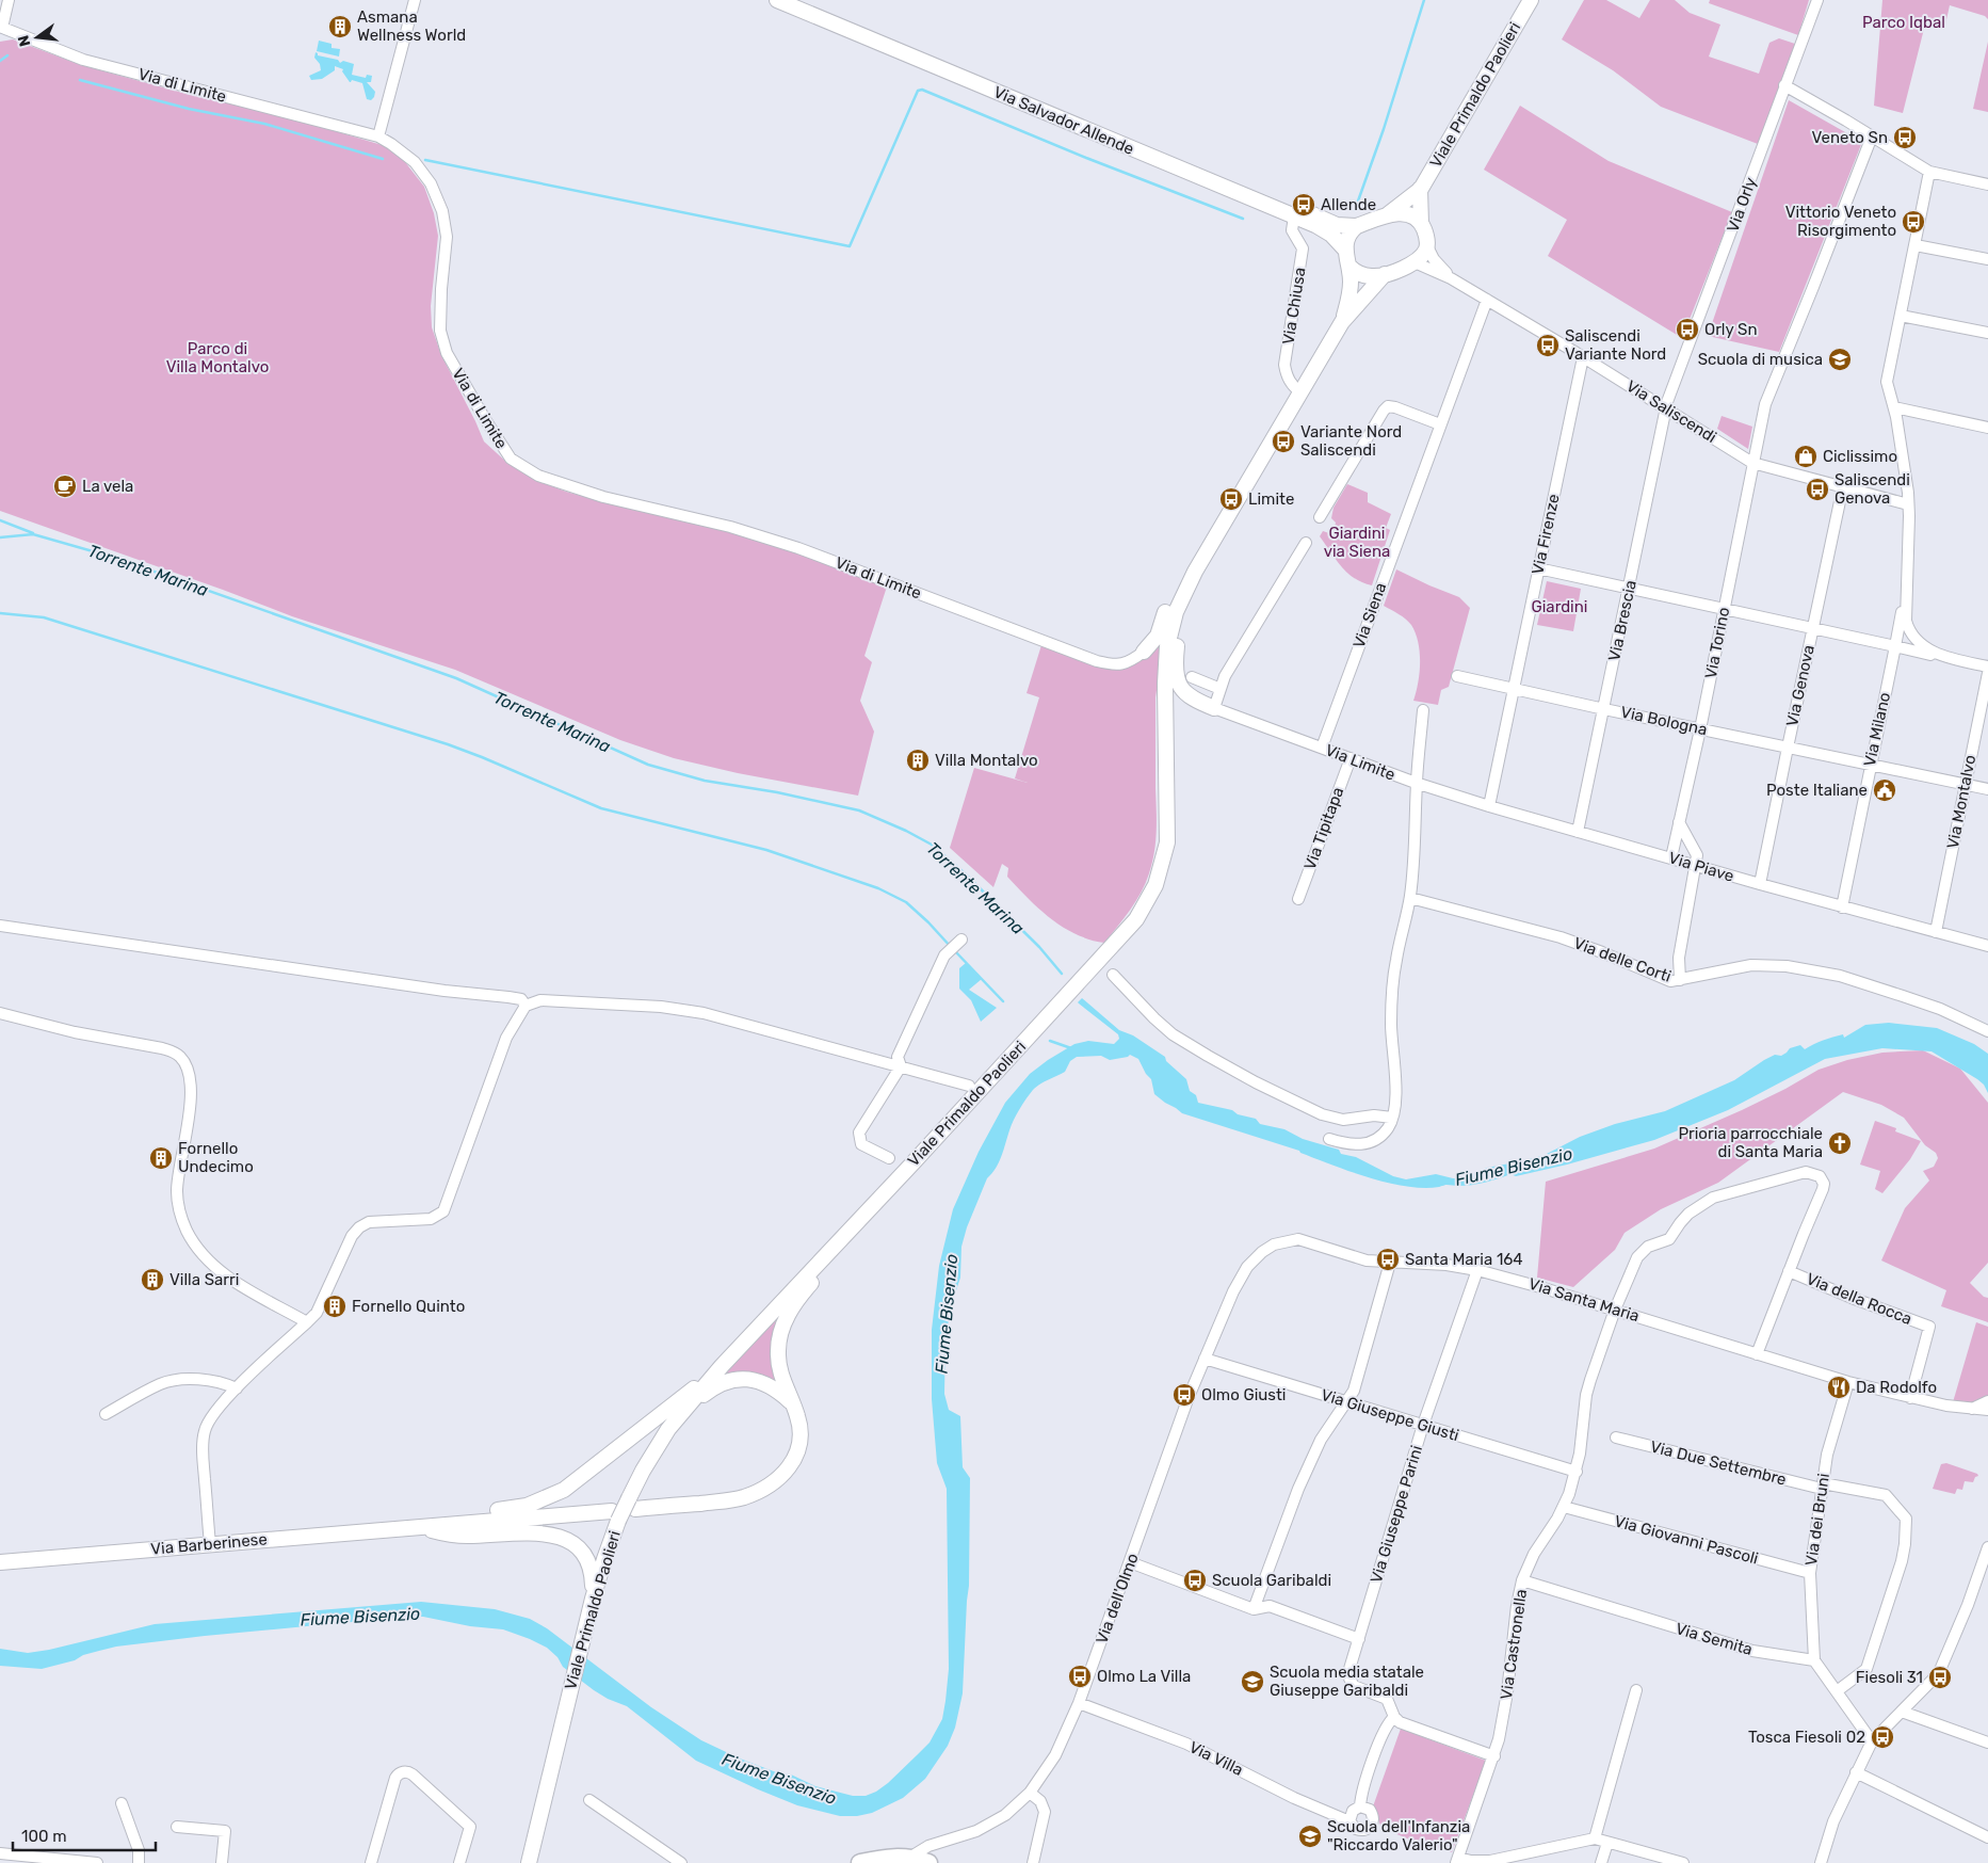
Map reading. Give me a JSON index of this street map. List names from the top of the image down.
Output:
{
  "streets": {
    "main road": [
      "Viale Primaldo Paolieri",
      "Via Salvador Allende",
      "Via Barberinese",
      "Via dell'Olmo"
    ],
    "street": [
      "Via di Limite",
      "Via Orly",
      "Via Chiusa",
      "Via Saliscendi",
      "Via Firenze",
      "Via Siena",
      "Via Brescia",
      "Via Torino",
      "Via Genova",
      "Via Bologna",
      "Via Milano",
      "Via Limite",
      "Via Montalvo",
      "Via Tipitapa",
      "Via Piave",
      "Via delle Corti",
      "Via della Rocca",
      "Via Santa Maria",
      "Via Giuseppe Giusti",
      "Via Due Settembre",
      "Via Giuseppe Parini",
      "Via dei Bruni",
      "Via Giovanni Pascoli",
      "Via Semita",
      "Via Castronella",
      "Via Villa"
    ]
  },
  "crossings": [
    ["Viale Primaldo Paolieri", "Via Salvador Allende"],
    ["Viale Primaldo Paolieri", "Via Chiusa"],
    ["Viale Primaldo Paolieri", "Via Saliscendi"],
    ["Viale Primaldo Paolieri", "Via Barberinese"],
    ["Via Salvador Allende", "Via Chiusa"],
    ["Via Salvador Allende", "Via Saliscendi"],
    ["Via Orly", "Via Saliscendi"],
    ["Via Orly", "Via Brescia"],
    ["Via Saliscendi", "Via Firenze"],
    ["Via Saliscendi", "Via Siena"],
    ["Via Saliscendi", "Via Brescia"],
    ["Via Saliscendi", "Via Torino"],
    ["Via Saliscendi", "Via Genova"],
    ["Via Firenze", "Via Bologna"],
    ["Via Firenze", "Via Piave"],
    ["Via Siena", "Via Limite"],
    ["Via Brescia", "Via Bologna"],
    ["Via Brescia", "Via Piave"],
    ["Via Torino", "Via Bologna"],
    ["Via Torino", "Via Piave"],
    ["Via Genova", "Via Bologna"],
    ["Via Genova", "Via Piave"],
    ["Via Bologna", "Via Milano"],
    ["Via Bologna", "Via Montalvo"],
    ["Via Milano", "Via Piave"],
    ["Via Limite", "Via Tipitapa"],
    ["Via Limite", "Via Piave"],
    ["Via Limite", "Via delle Corti"],
    ["Via Montalvo", "Via Piave"],
    ["Via della Rocca", "Via Santa Maria"],
    ["Via della Rocca", "Via Castronella"],
    ["Via Santa Maria", "Via Giuseppe Parini"],
    ["Via Santa Maria", "Via dei Bruni"],
    ["Via Santa Maria", "Via dell'Olmo"],
    ["Via Santa Maria", "Via Castronella"],
    ["Via Giuseppe Giusti", "Via Giuseppe Parini"],
    ["Via Giuseppe Giusti", "Via dell'Olmo"],
    ["Via Giuseppe Giusti", "Via Castronella"],
    ["Via Due Settembre", "Via dei Bruni"],
    ["Via dei Bruni", "Via Giovanni Pascoli"],
    ["Via dei Bruni", "Via Semita"],
    ["Via Giovanni Pascoli", "Via Castronella"],
    ["Via dell'Olmo", "Via Villa"],
    ["Via Semita", "Via Castronella"]
  ],
  "water": ["Torrente Marina", "Fiume Bisenzio"],
  "parks": [
    "Parco Iqbal",
    "Parco di Villa Montalvo",
    "Giardini via Siena",
    "Giardini"
  ],
  "places": {
    "building": [
      "Asmana Wellness World",
      "Villa Montalvo",
      "Fornello Undecimo",
      "Villa Sarri",
      "Fornello Quinto"
    ],
    "bus stop": [
      "Veneto Sn",
      "Allende",
      "Vittorio Veneto Risorgimento",
      "Orly Sn",
      "Saliscendi Variante Nord",
      "Variante Nord Saliscendi",
      "Saliscendi Genova",
      "Limite",
      "Santa Maria 164",
      "Olmo Giusti",
      "Scuola Garibaldi",
      "Olmo La Villa",
      "Fiesoli 31",
      "Tosca Fiesoli 02"
    ],
    "school or university": ["Scuola di musica", "Scuola media statale Giuseppe Garibaldi", "Scuola dell'Infanzia \"Riccardo Valerio\""],
    "shop": ["Ciclissimo"],
    "cafe": ["La vela"],
    "public building": ["Poste Italiane"],
    "church": ["Prioria parrocchiale di Santa Maria"],
    "restaurant": ["Da Rodolfo"]
  },
  "scale_bar": "100 m",
  "north": "left"
}
